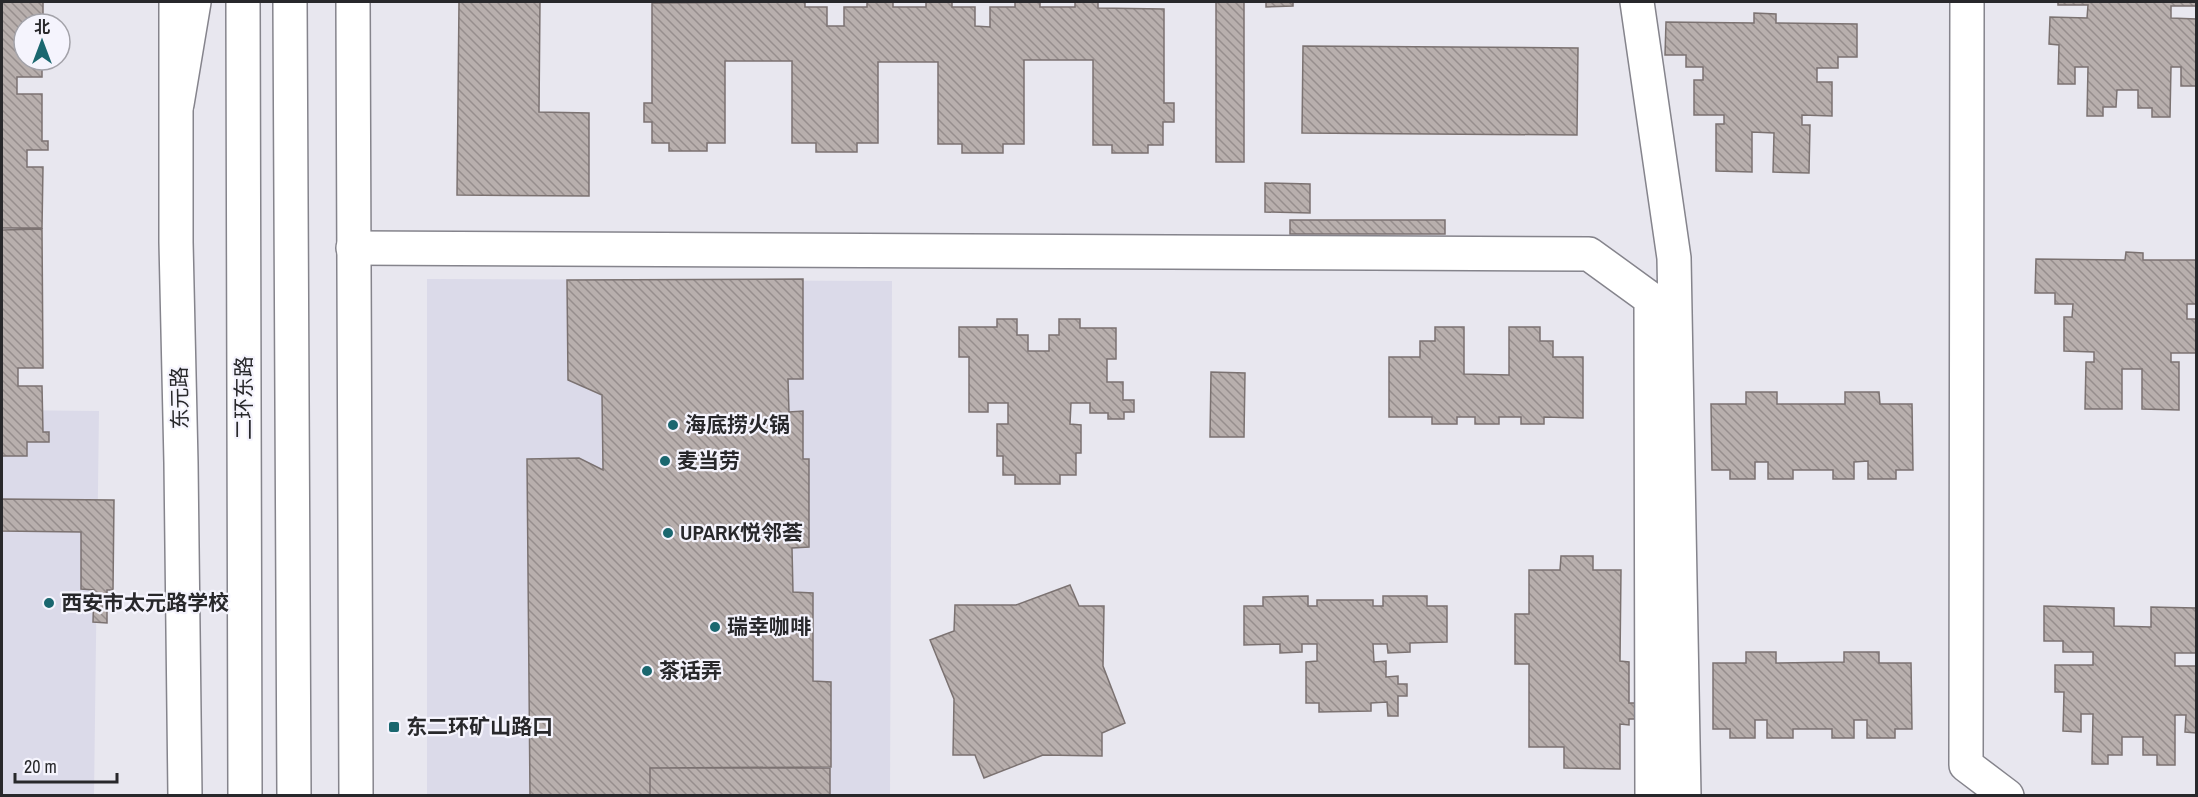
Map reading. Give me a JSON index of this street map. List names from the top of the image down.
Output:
{
  "streets": {
    "main road": ["东元路", "二环东路"]
  },
  "places": {
    "other": [
      "海底捞火锅",
      "麦当劳",
      "UPARK悦邻荟",
      "西安市太元路学校",
      "瑞幸咖啡",
      "茶话弄"
    ],
    "transit": ["东二环矿山路口"]
  },
  "scale_bar": "20 m",
  "north": "top"
}
